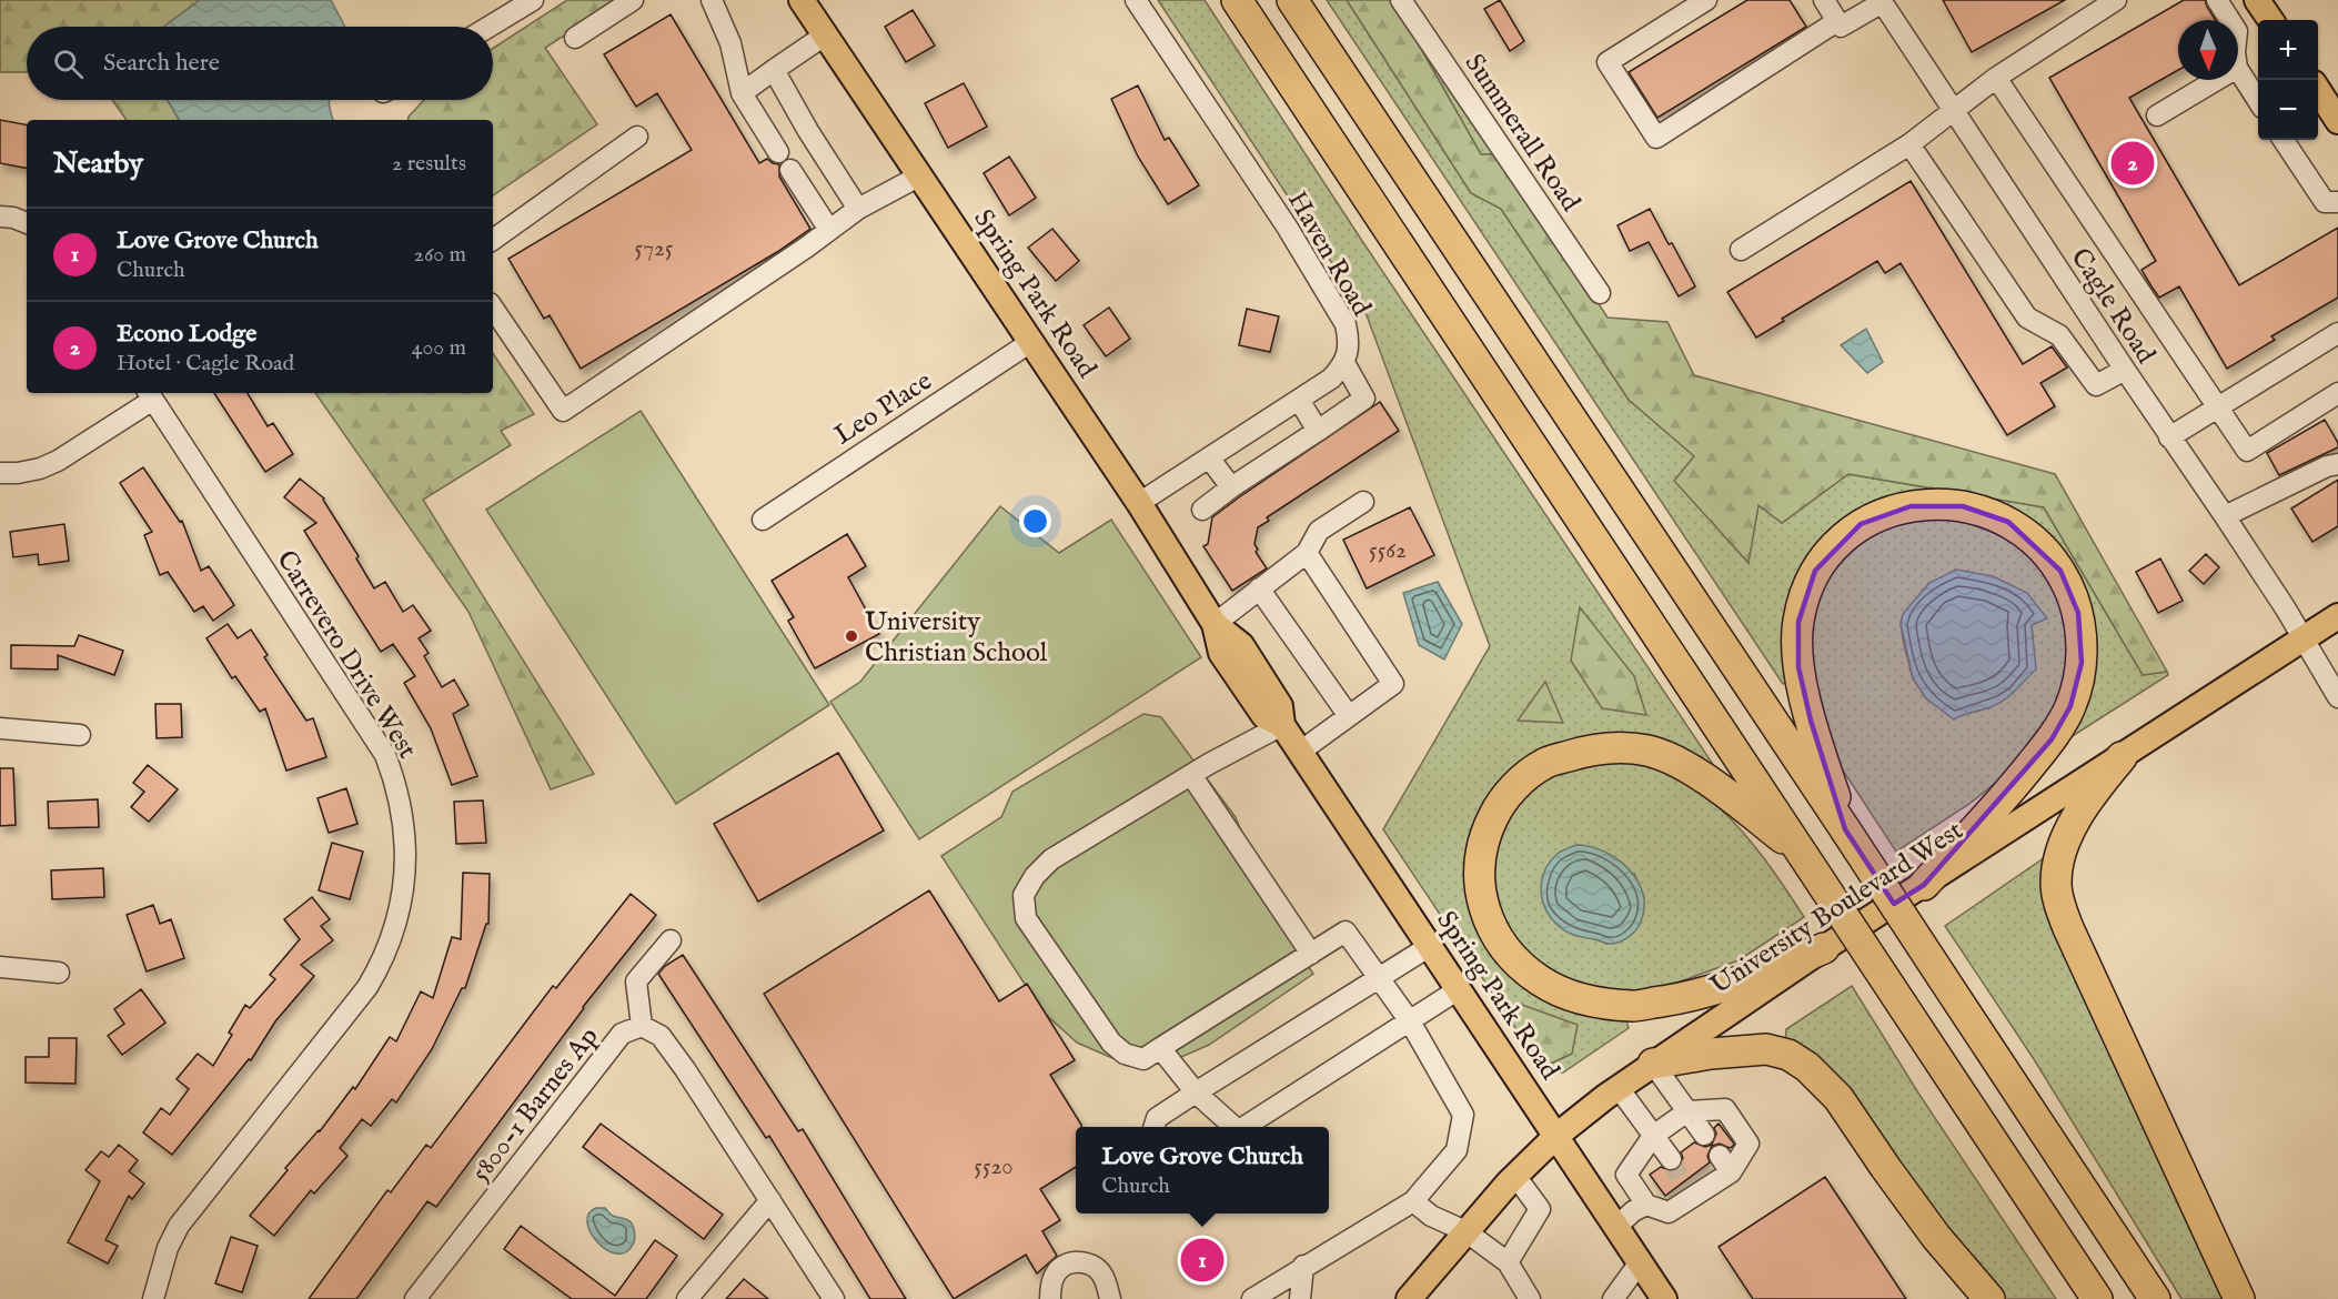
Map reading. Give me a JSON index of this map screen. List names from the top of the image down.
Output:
{
  "streets": {
    "main road": ["Spring Park Road", "University Boulevard West"],
    "street": [
      "Summerall Road",
      "Haven Road",
      "Cagle Road",
      "Leo Place",
      "Carrevero Drive West",
      "5800-1 Barnes Ap"
    ]
  },
  "crossings": [
    ["Spring Park Road", "Leo Place"],
    ["Spring Park Road", "University Boulevard West"],
    ["Cagle Road", "University Boulevard West"]
  ],
  "places": ["University Christian School"],
  "house_numbers": ["5725", "5562", "5520"],
  "north": "bottom",
  "page": {
    "map_buttons": ["+", "−"],
    "search": "Search here",
    "heading": ["Nearby", "2 results"],
    "pins": ["2", "1"],
    "list": [
      {
        "mark": "1",
        "name": "Love Grove Church",
        "note": "Church",
        "value": "260 m"
      },
      {
        "mark": "2",
        "name": "Econo Lodge",
        "note": "Hotel · Cagle Road",
        "value": "400 m"
      }
    ],
    "popup": ["Love Grove Church", "Church"]
  }
}
